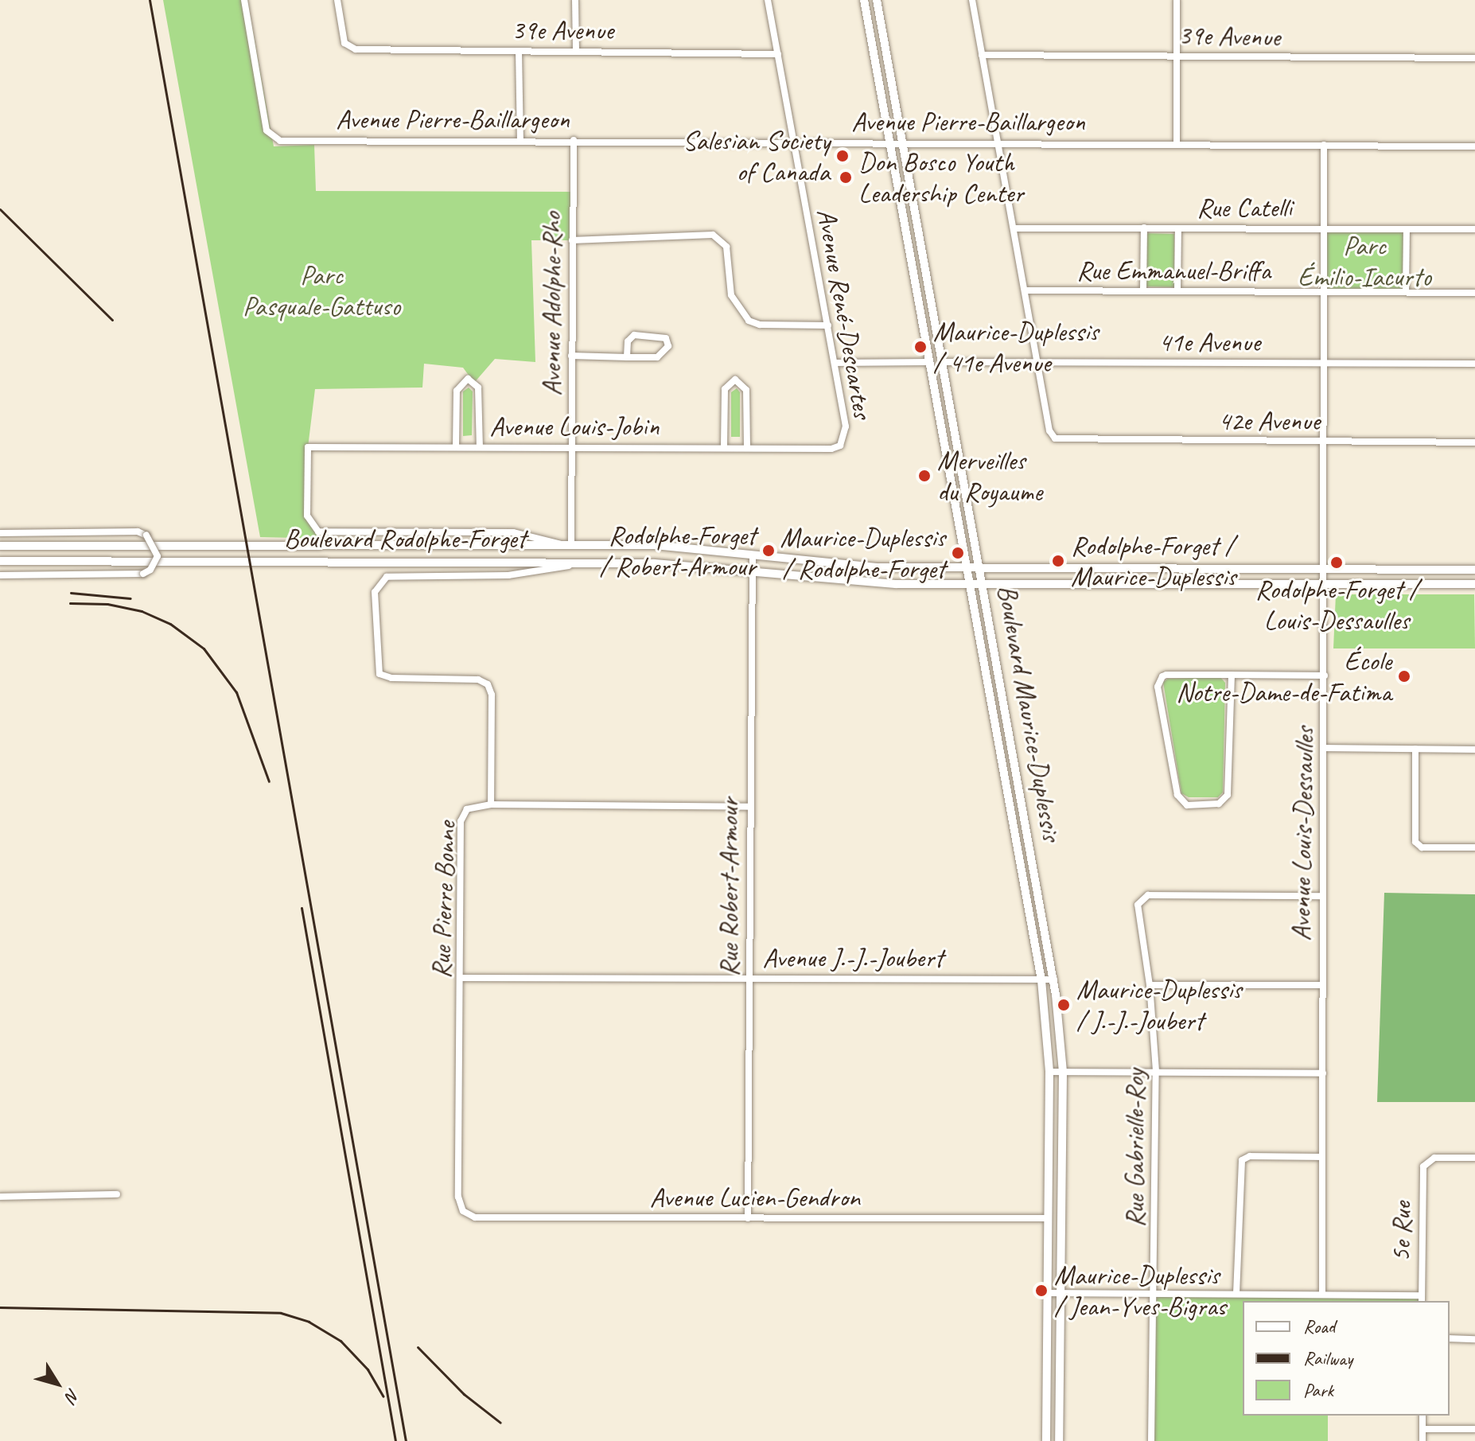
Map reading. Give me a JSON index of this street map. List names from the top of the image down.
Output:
{
  "streets": {
    "street": [
      "39e Avenue",
      "Avenue Pierre-Baillargeon",
      "Rue Catelli",
      "Rue Emmanuel-Briffa",
      "Avenue Adolphe-Rho",
      "Avenue René-Descartes",
      "41e Avenue",
      "42e Avenue",
      "Avenue Louis-Jobin",
      "Boulevard Rodolphe-Forget",
      "Boulevard Maurice-Duplessis",
      "Avenue Louis-Dessaulles",
      "Rue Robert-Armour",
      "Rue Pierre Bonne",
      "Avenue J.-J.-Joubert",
      "Rue Gabrielle-Roy",
      "Avenue Lucien-Gendron",
      "5e Rue"
    ]
  },
  "crossings": [
    ["39e Avenue", "Avenue René-Descartes"],
    ["Avenue Pierre-Baillargeon", "Avenue Adolphe-Rho"],
    ["Avenue Pierre-Baillargeon", "Avenue René-Descartes"],
    ["Avenue Pierre-Baillargeon", "Boulevard Maurice-Duplessis"],
    ["Avenue Pierre-Baillargeon", "Avenue Louis-Dessaulles"],
    ["Rue Catelli", "Avenue Louis-Dessaulles"],
    ["Rue Emmanuel-Briffa", "Avenue Louis-Dessaulles"],
    ["Avenue Adolphe-Rho", "Avenue Louis-Jobin"],
    ["Avenue Adolphe-Rho", "Boulevard Rodolphe-Forget"],
    ["Avenue René-Descartes", "Avenue Louis-Jobin"],
    ["41e Avenue", "42e Avenue"],
    ["41e Avenue", "Boulevard Maurice-Duplessis"],
    ["41e Avenue", "Avenue Louis-Dessaulles"],
    ["42e Avenue", "Avenue Louis-Dessaulles"],
    ["Avenue Louis-Jobin", "Boulevard Rodolphe-Forget"],
    ["Boulevard Rodolphe-Forget", "Boulevard Maurice-Duplessis"],
    ["Boulevard Rodolphe-Forget", "Avenue Louis-Dessaulles"],
    ["Boulevard Rodolphe-Forget", "Rue Robert-Armour"],
    ["Boulevard Rodolphe-Forget", "Rue Pierre Bonne"],
    ["Boulevard Maurice-Duplessis", "Avenue J.-J.-Joubert"],
    ["Boulevard Maurice-Duplessis", "Avenue Lucien-Gendron"],
    ["Avenue Louis-Dessaulles", "Rue Gabrielle-Roy"],
    ["Rue Robert-Armour", "Avenue J.-J.-Joubert"],
    ["Rue Robert-Armour", "Avenue Lucien-Gendron"],
    ["Rue Pierre Bonne", "Avenue J.-J.-Joubert"],
    ["Rue Pierre Bonne", "Avenue Lucien-Gendron"]
  ],
  "parks": ["Parc Émilio-Iacurto", "Parc Pasquale-Gattuso"],
  "places": [
    "Salesian Society of Canada",
    "Don Bosco Youth Leadership Center",
    "Maurice-Duplessis / 41e Avenue",
    "Merveilles du Royaume",
    "Rodolphe-Forget / Robert-Armour",
    "Maurice-Duplessis / Rodolphe-Forget",
    "Rodolphe-Forget / Maurice-Duplessis",
    "Rodolphe-Forget / Louis-Dessaulles",
    "École Notre-Dame-de-Fatima",
    "Maurice-Duplessis / J.-J.-Joubert",
    "Maurice-Duplessis / Jean-Yves-Bigras"
  ],
  "legend": ["Road", "Railway", "Park"],
  "north": "bottom right"
}
